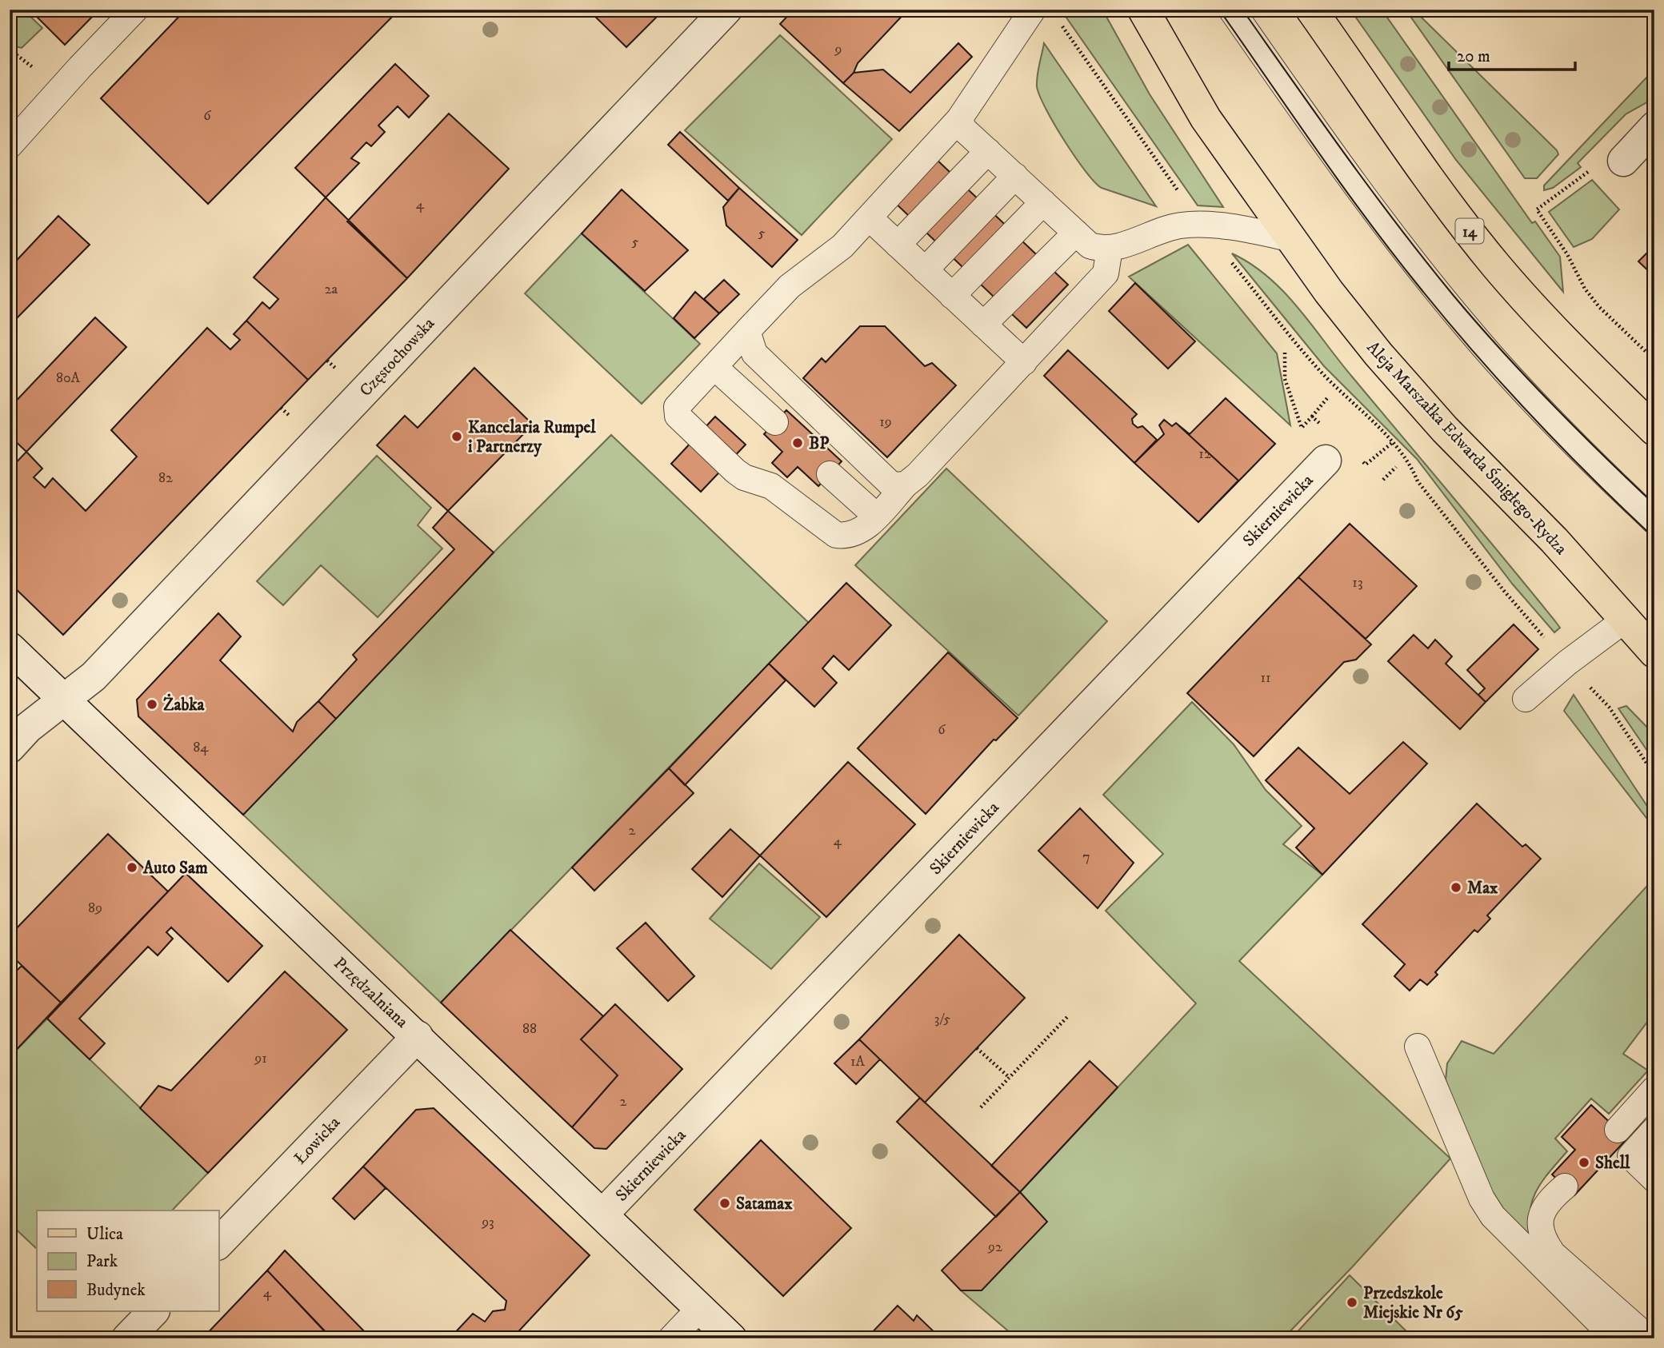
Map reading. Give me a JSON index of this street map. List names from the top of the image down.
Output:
{
  "streets": {
    "main road": ["14", "Aleja Marszałka Edwarda Śmigłego-Rydza"],
    "street": [
      "Częstochowska",
      "Skierniewicka",
      "Przędzalniana",
      "Łowicka"
    ]
  },
  "crossings": [
    ["Częstochowska", "Przędzalniana"],
    ["Skierniewicka", "Przędzalniana"],
    ["Przędzalniana", "Łowicka"]
  ],
  "places": [
    "Kancelaria Rumpel i Partnerzy",
    "BP",
    "Żabka",
    "Auto Sam",
    "Max",
    "Shell",
    "Satamax",
    "Przedszkole Miejskie Nr 65"
  ],
  "house_numbers": [
    "9",
    "6",
    "4",
    "5",
    "5",
    "2a",
    "80A",
    "19",
    "12",
    "82",
    "13",
    "11",
    "6",
    "84",
    "2",
    "4",
    "7",
    "89",
    "3/5",
    "88",
    "91",
    "1A",
    "2",
    "93",
    "92",
    "4"
  ],
  "legend": ["Ulica", "Park", "Budynek"],
  "scale_bar": "20 m"
}
